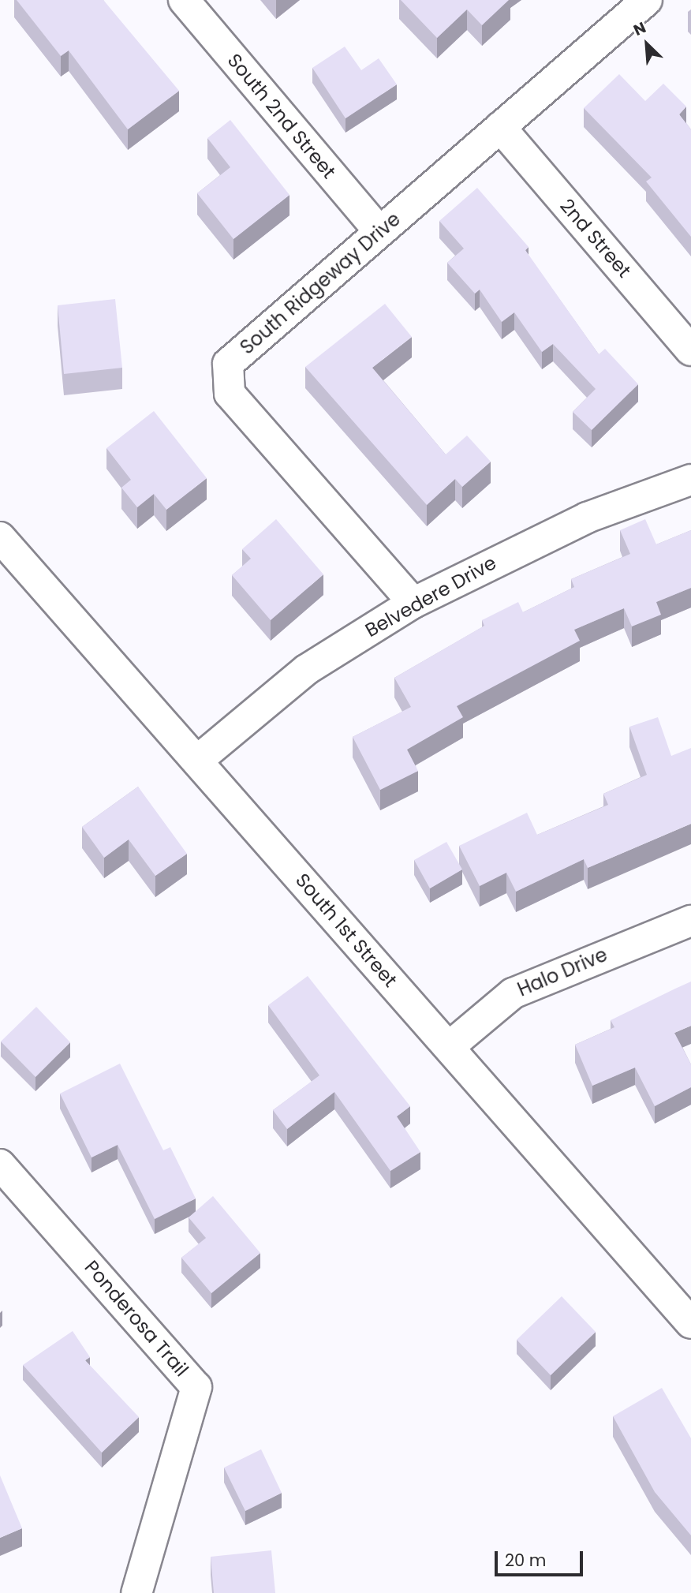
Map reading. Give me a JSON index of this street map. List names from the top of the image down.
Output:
{
  "streets": {
    "street": [
      "South 2nd Street",
      "2nd Street",
      "South Ridgeway Drive",
      "Belvedere Drive",
      "South 1st Street",
      "Halo Drive",
      "Ponderosa Trail"
    ]
  },
  "crossings": [
    ["South 2nd Street", "South Ridgeway Drive"],
    ["2nd Street", "South Ridgeway Drive"],
    ["South Ridgeway Drive", "Belvedere Drive"],
    ["Belvedere Drive", "South 1st Street"],
    ["South 1st Street", "Halo Drive"]
  ],
  "scale_bar": "20 m",
  "north": "top left"
}
